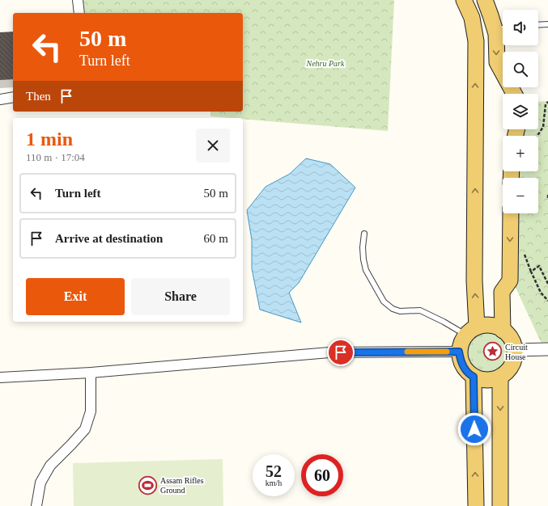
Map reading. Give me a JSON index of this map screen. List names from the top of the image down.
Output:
{
  "parks": ["Nehru Park"],
  "places": {
    "place": ["Circuit House"],
    "sports": ["Assam Rifles Ground"]
  },
  "page": {
    "map_buttons": ["+", "−"],
    "turn": ["50 m", "Turn left"],
    "then": "Then",
    "heading": ["1 min", "110 m · 17:04"],
    "list": [
      {
        "name": "Turn left",
        "value": "50 m"
      },
      {
        "name": "Arrive at destination",
        "value": "60 m"
      }
    ],
    "buttons": ["Exit", "Share"],
    "speed": "52 km/h",
    "limit": "60"
  }
}
